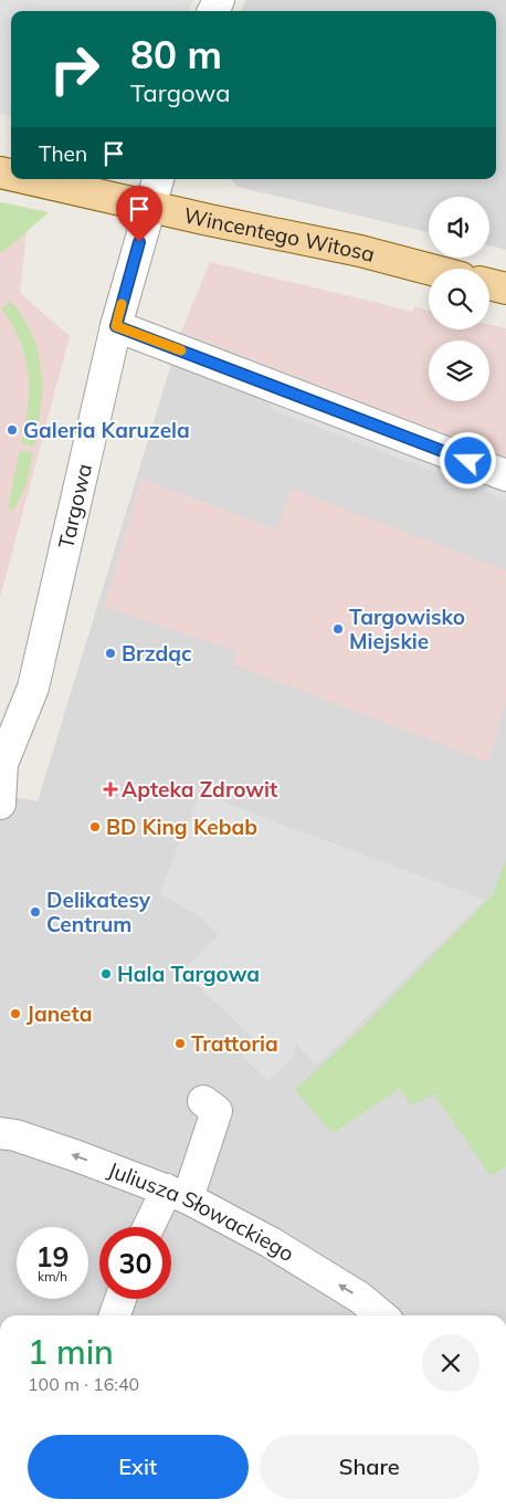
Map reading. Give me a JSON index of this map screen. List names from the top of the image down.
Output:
{
  "streets": {
    "main road": ["Wincentego Witosa"],
    "street": ["Targowa", "Juliusza Słowackiego"]
  },
  "crossings": [
    ["Wincentego Witosa", "Targowa"]
  ],
  "one_way": ["Juliusza Słowackiego"],
  "places": {
    "other": [
      "Galeria Karuzela",
      "Targowisko Miejskie",
      "Brzdąc",
      "BD King Kebab",
      "Delikatesy Centrum",
      "Hala Targowa",
      "Janeta",
      "Trattoria"
    ],
    "health": ["Apteka Zdrowit"]
  },
  "page": {
    "turn": ["80 m", "Targowa"],
    "then": "Then",
    "speed": "19 km/h",
    "limit": "30",
    "heading": ["1 min", "100 m · 16:40"],
    "buttons": ["Exit", "Share"]
  }
}
